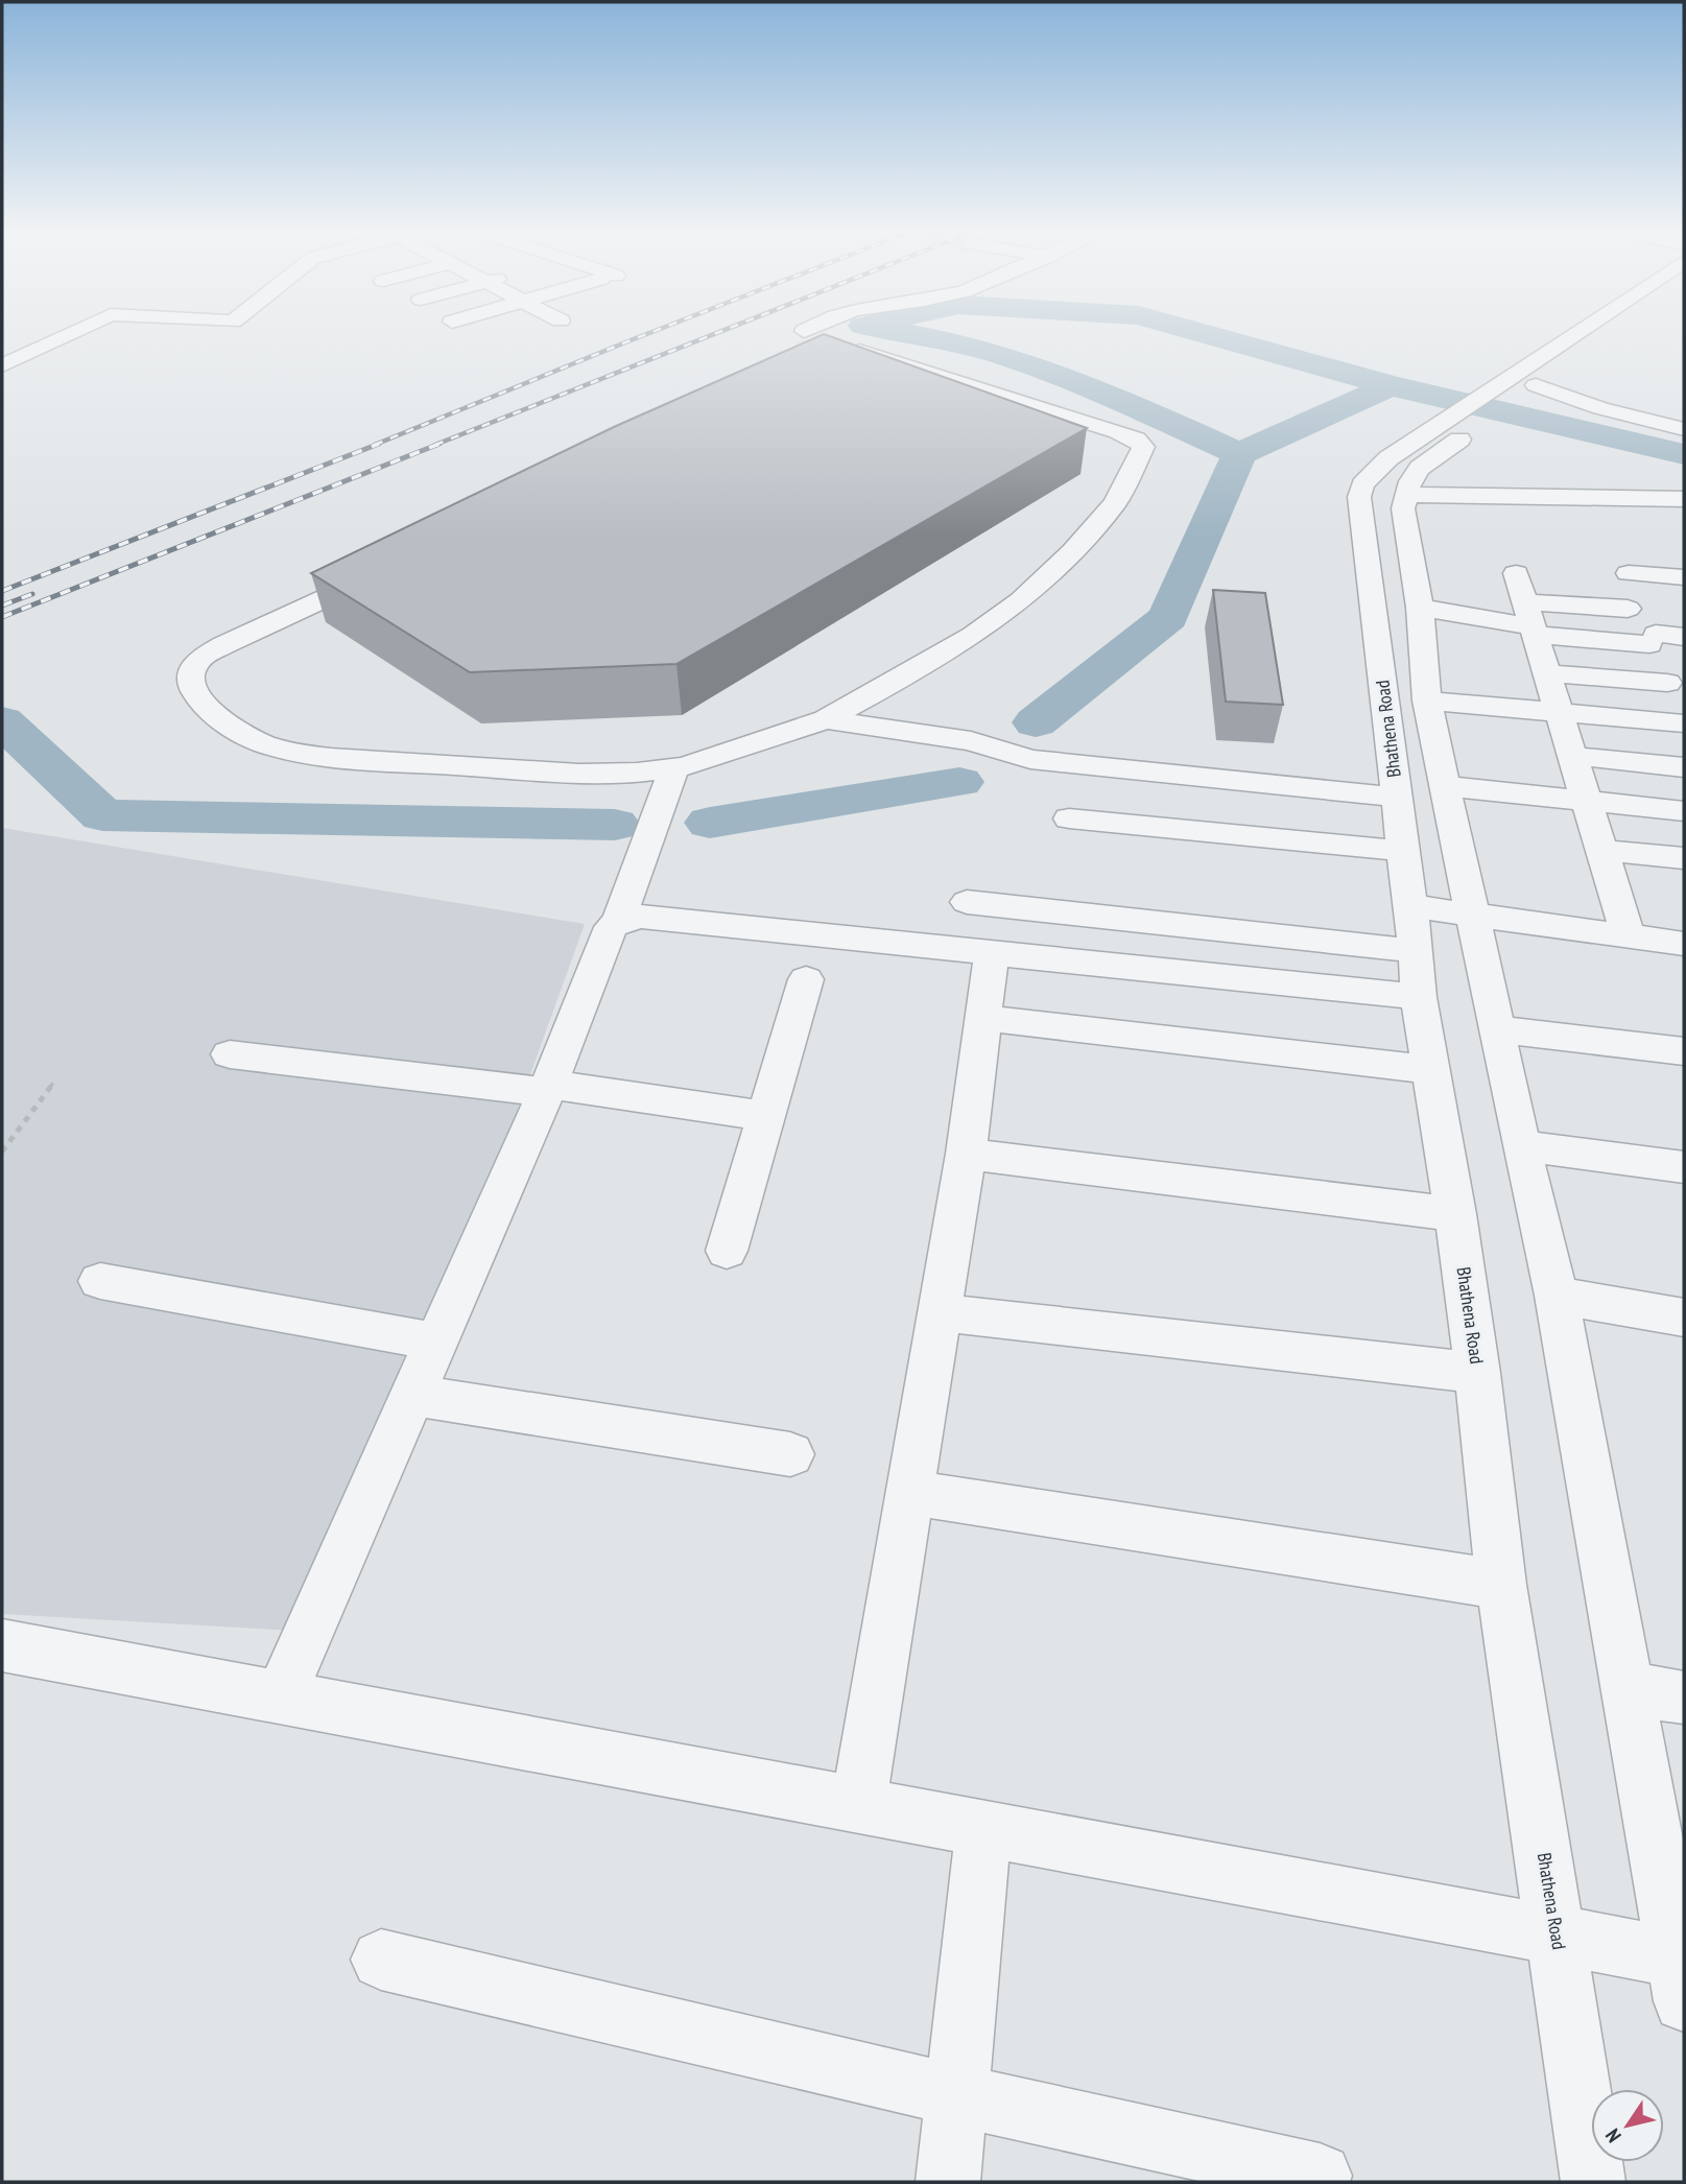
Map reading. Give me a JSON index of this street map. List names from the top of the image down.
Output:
{
  "streets": {
    "street": ["Bhathena Road"]
  },
  "north": "bottom left"
}
